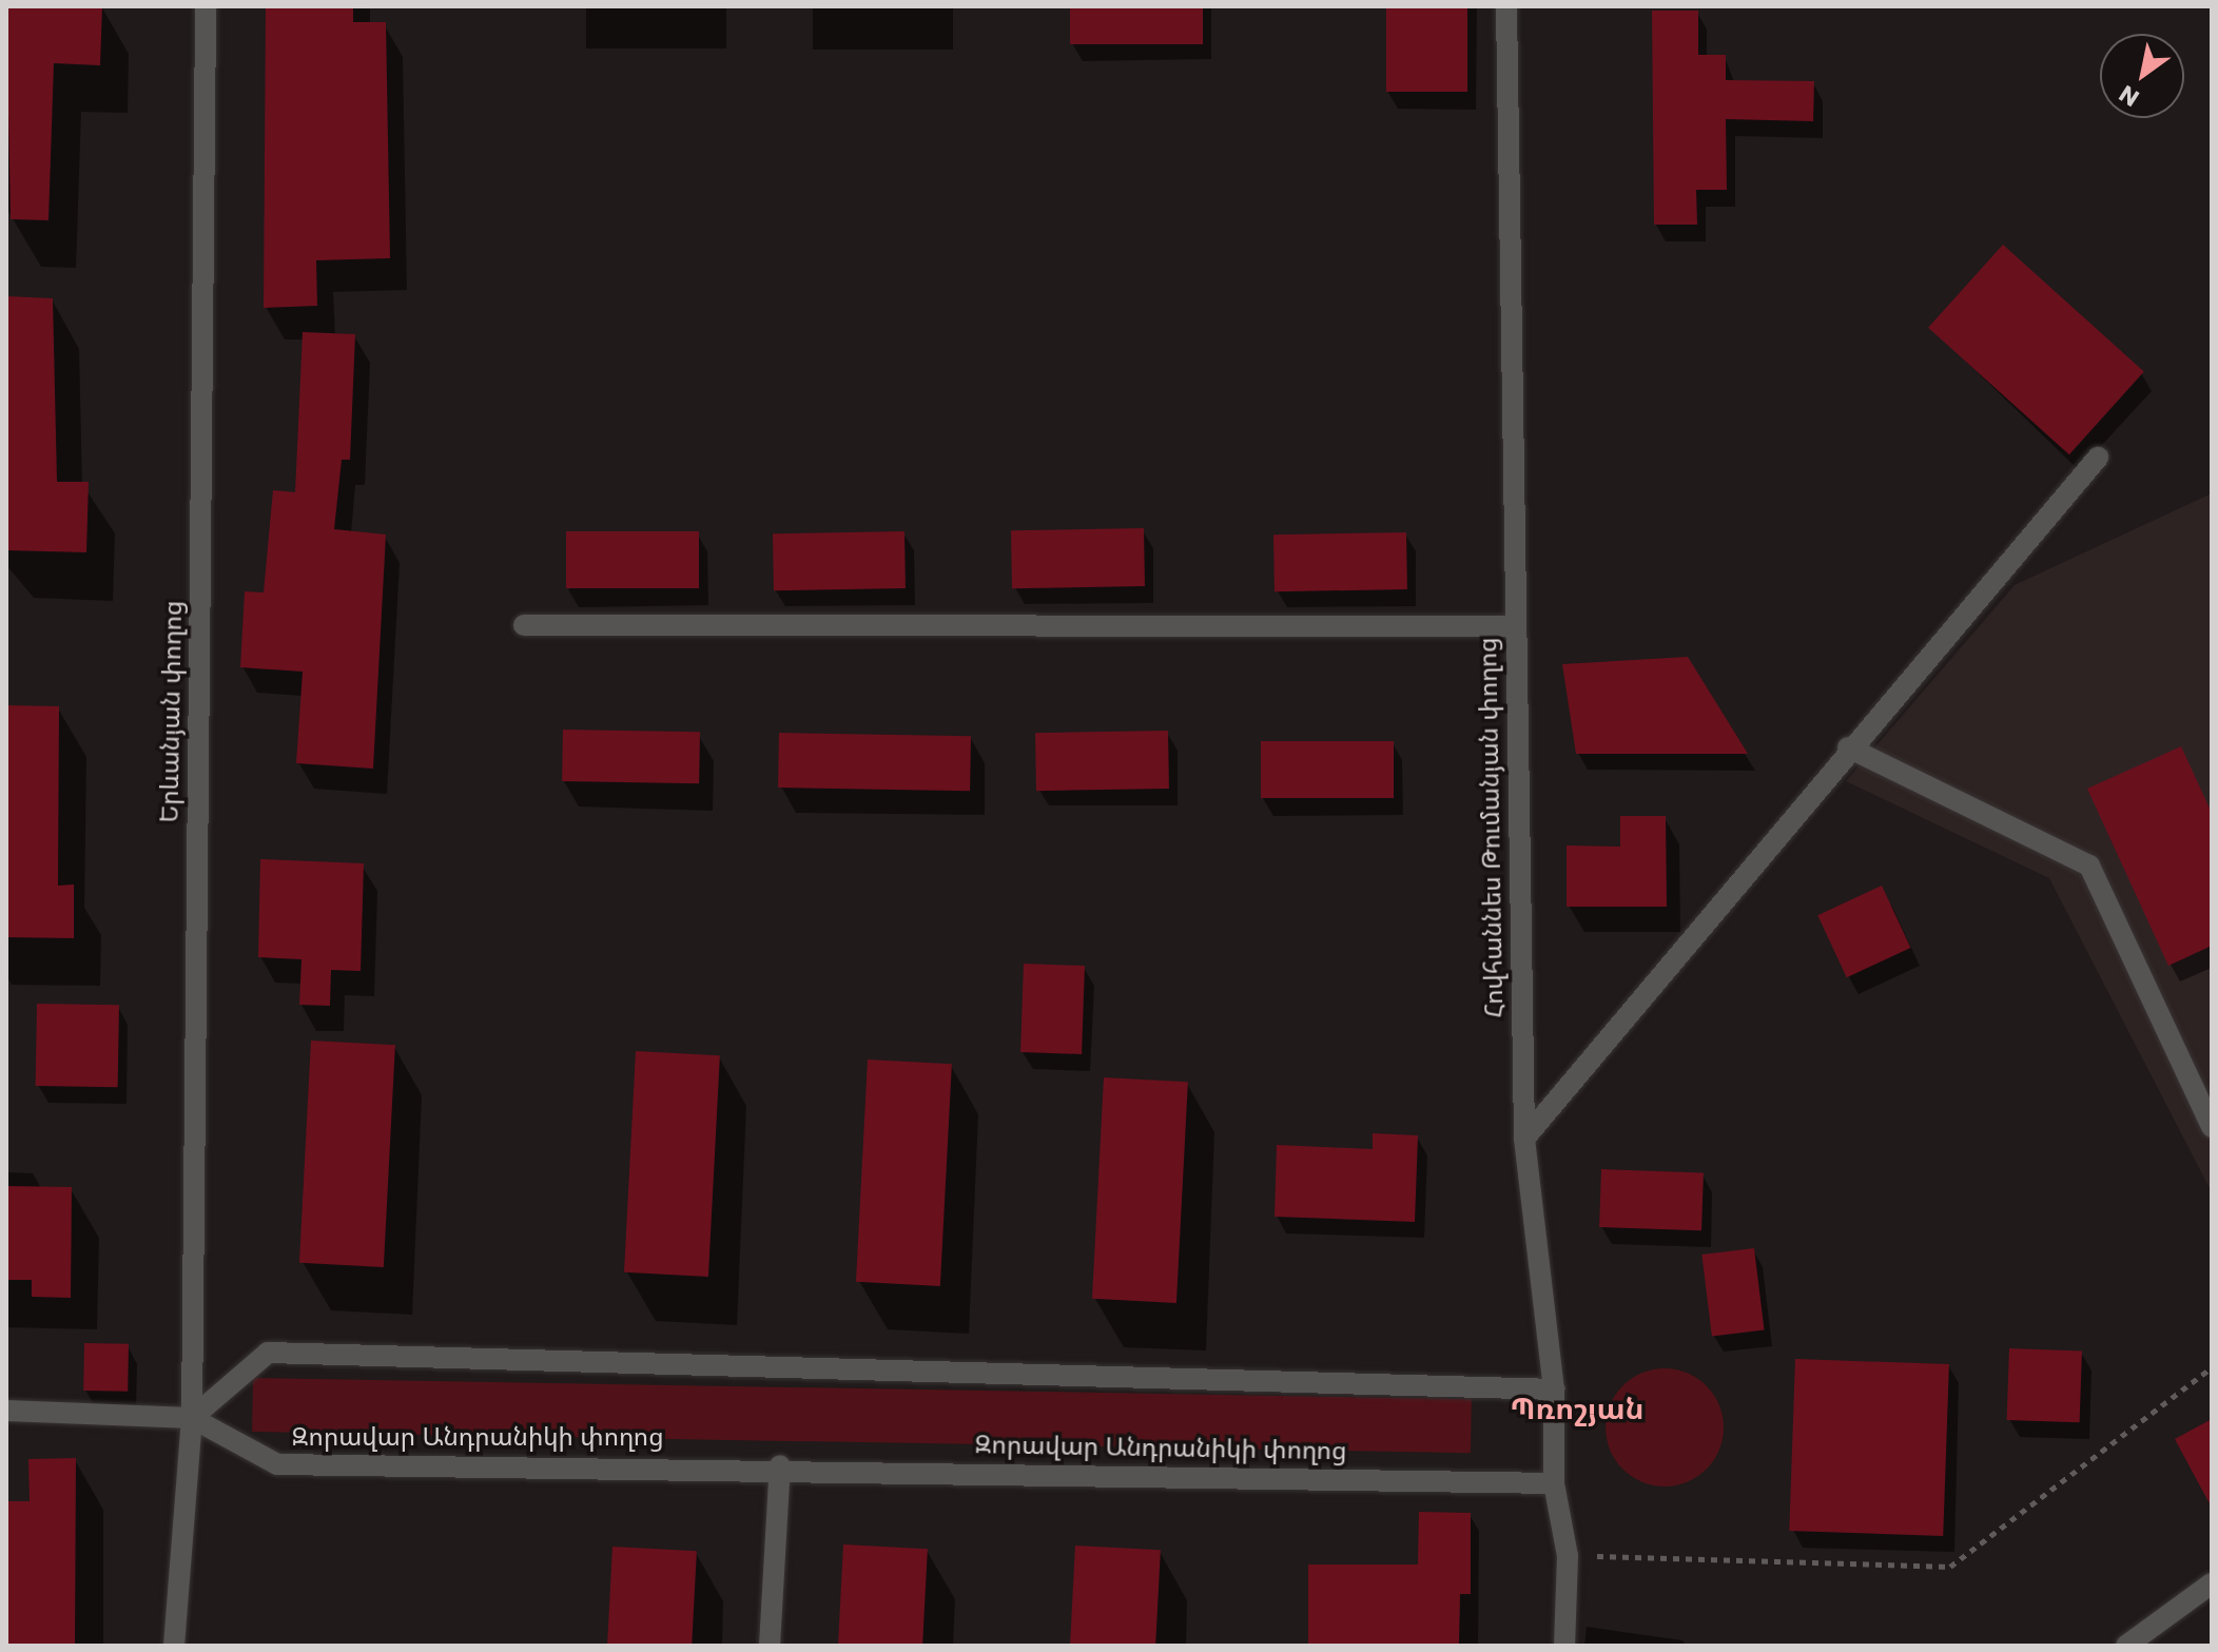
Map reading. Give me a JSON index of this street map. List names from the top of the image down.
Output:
{
  "streets": {
    "street": ["Երևանյան փողոց", "Հովհաննես Թումանյան փողոց", "Զորավար Անդրանիկի փողոց"]
  },
  "crossings": [
    ["Երևանյան փողոց", "Զորավար Անդրանիկի փողոց"],
    ["Հովհաննես Թումանյան փողոց", "Զորավար Անդրանիկի փողոց"]
  ],
  "districts": ["Պռոշյան"],
  "north": "bottom left"
}
